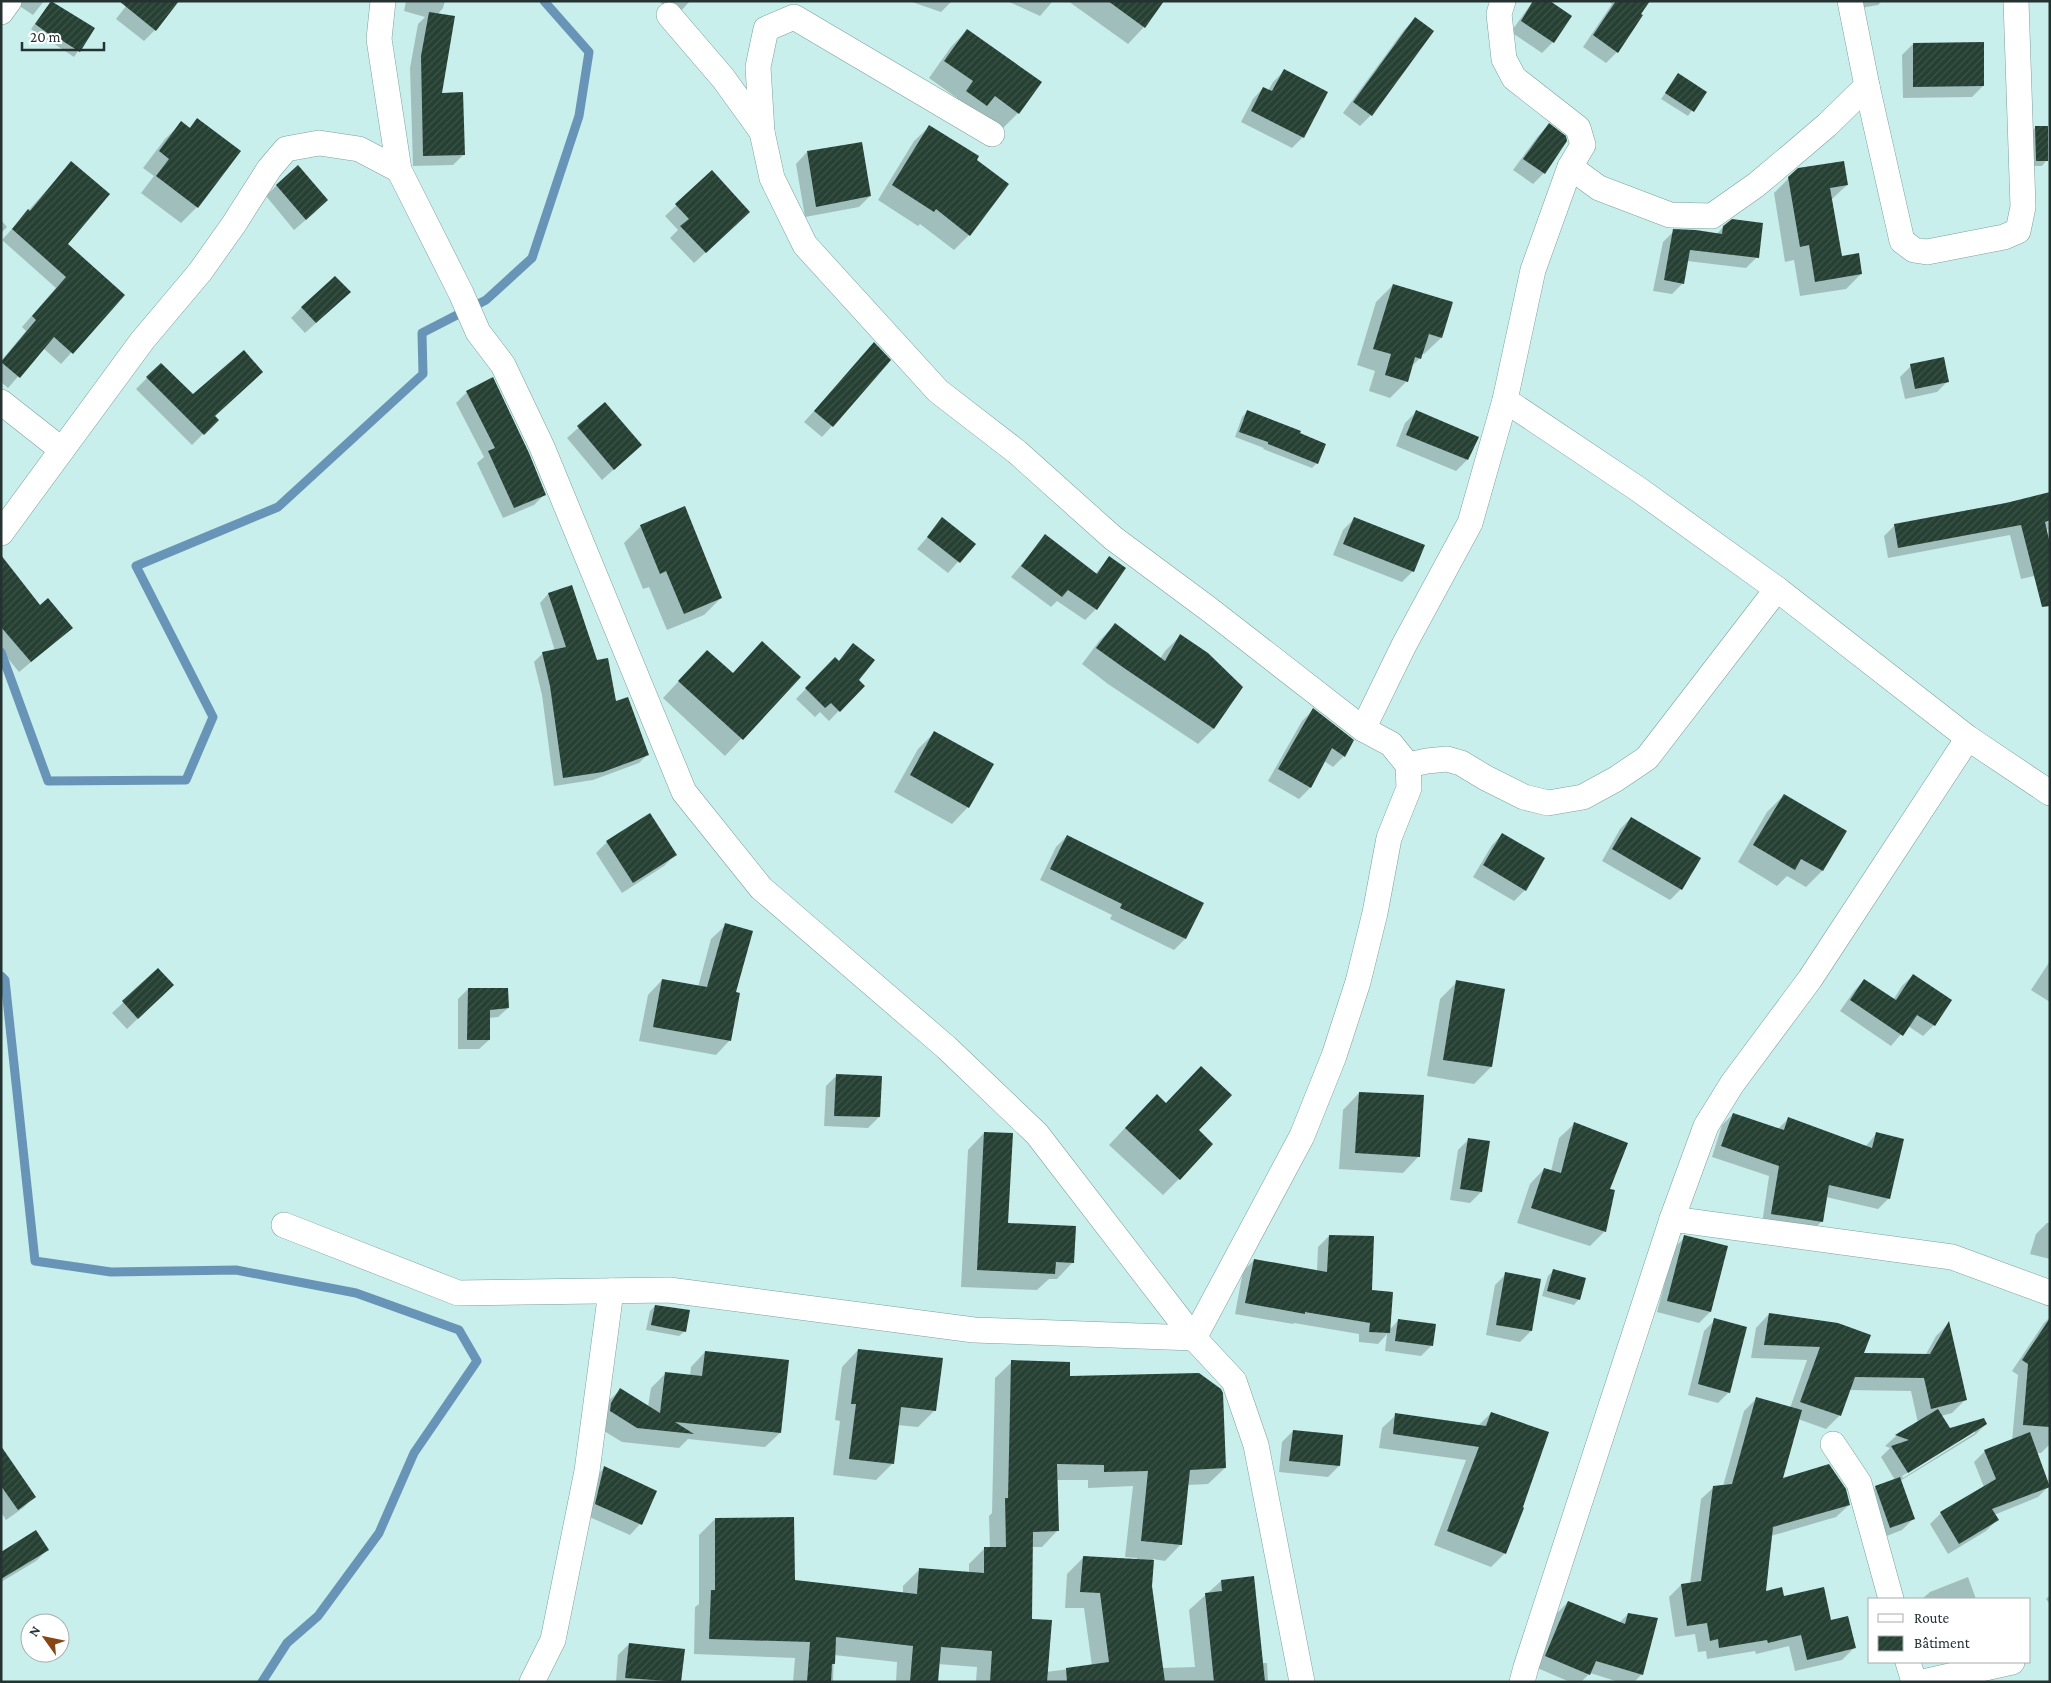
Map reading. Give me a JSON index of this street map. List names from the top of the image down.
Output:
{
  "legend": ["Route", "Bâtiment"],
  "scale_bar": "20 m",
  "north": "top left"
}
